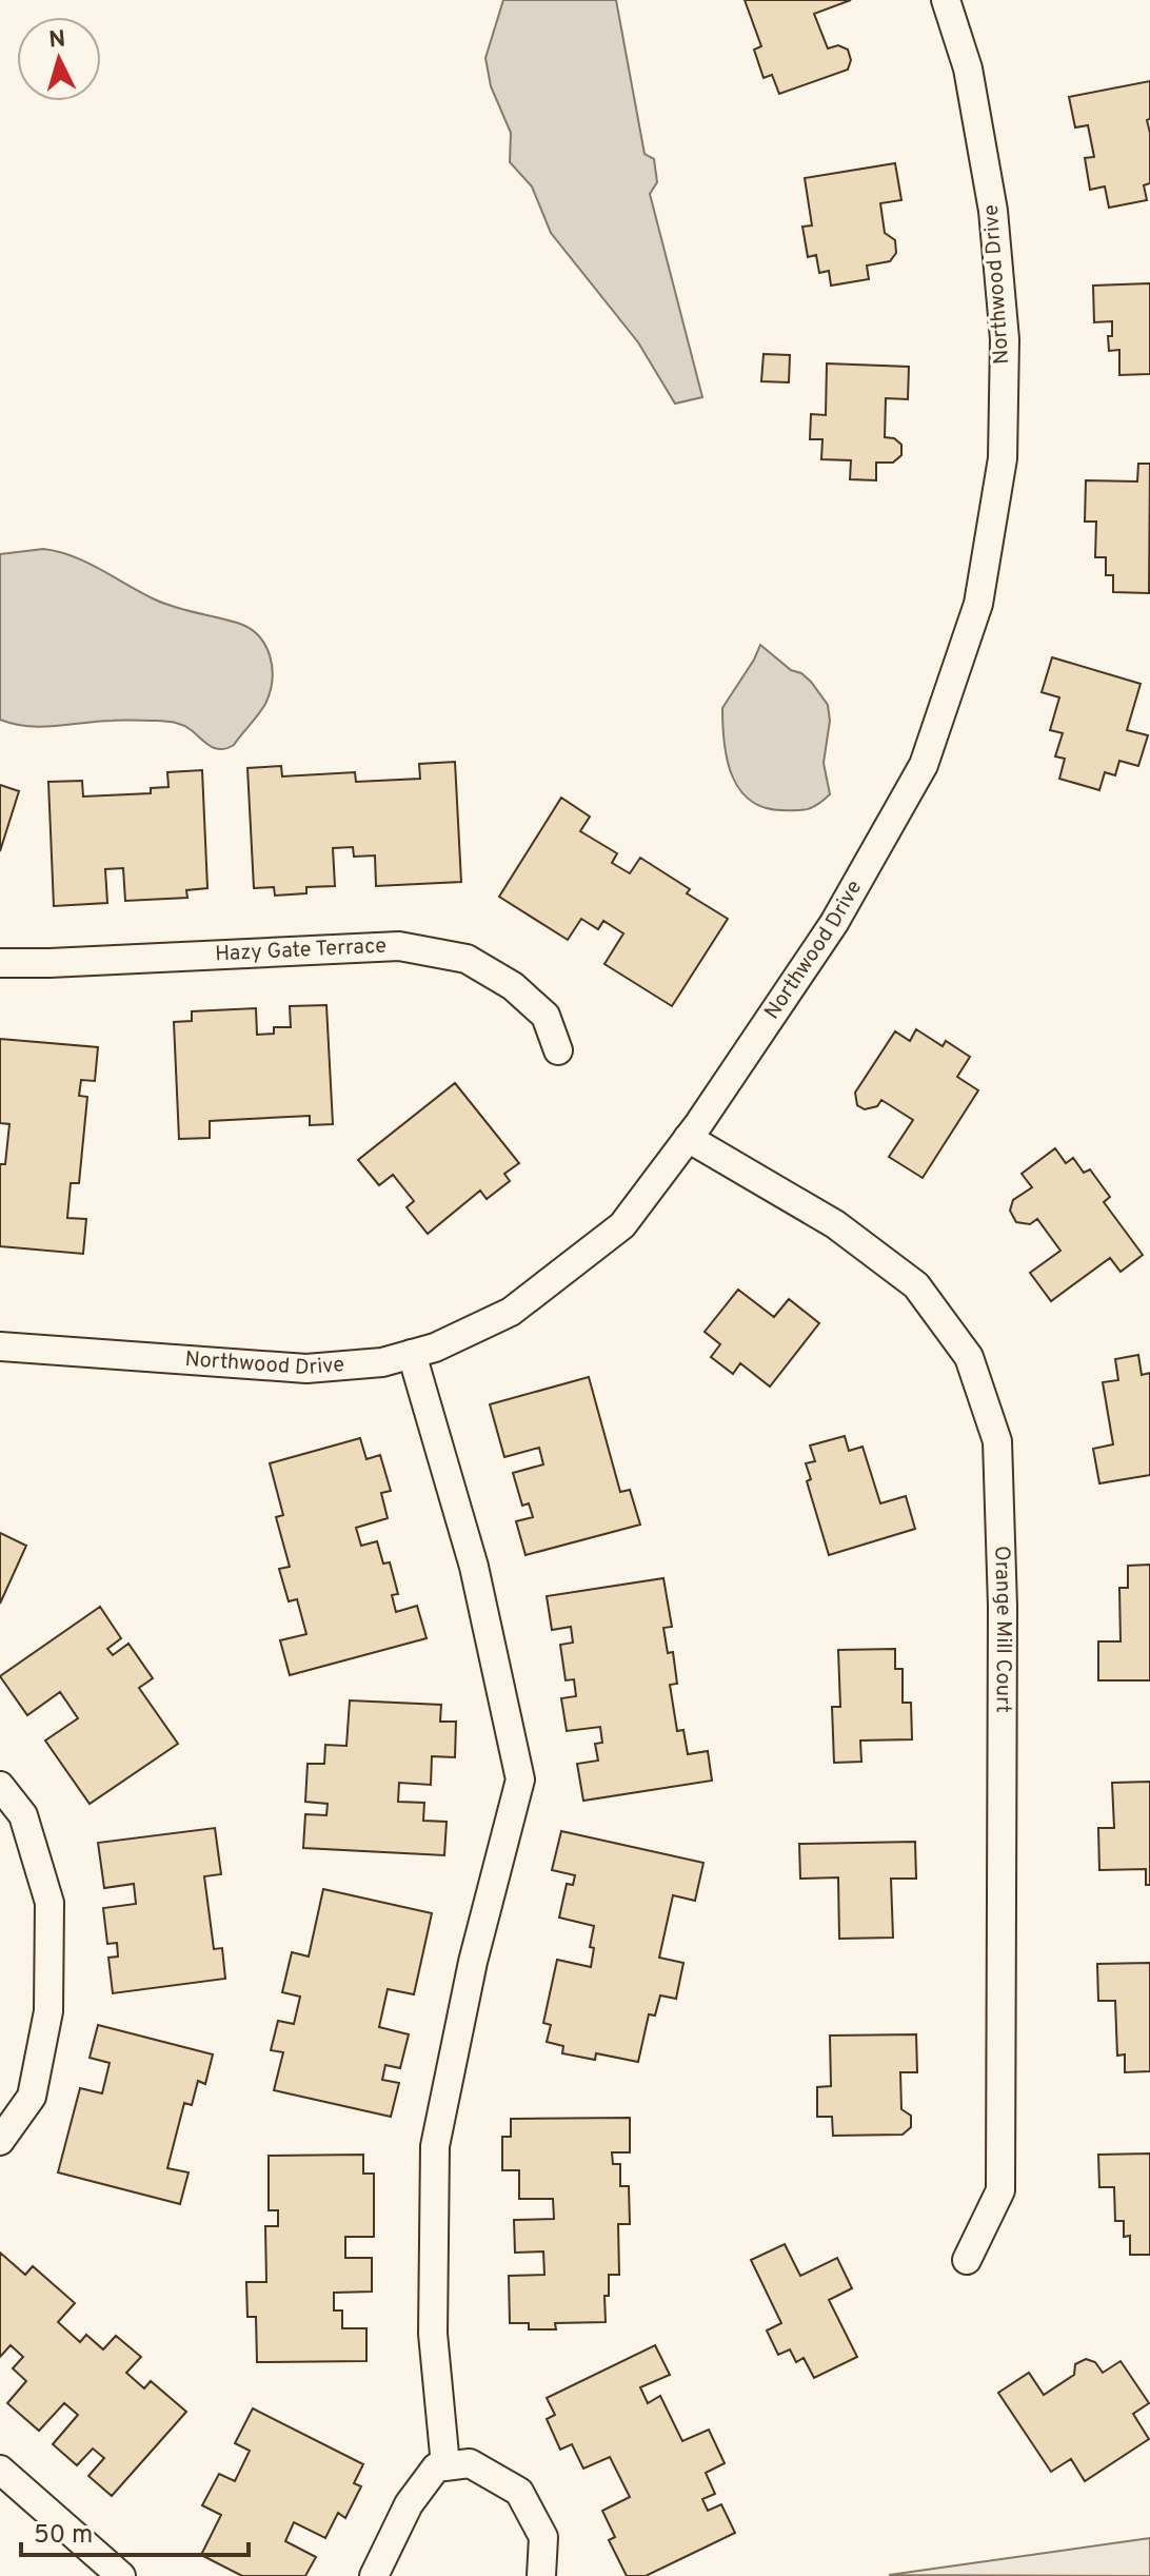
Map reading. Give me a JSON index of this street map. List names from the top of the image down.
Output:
{
  "streets": {
    "street": ["Northwood Drive", "Hazy Gate Terrace", "Orange Mill Court"]
  },
  "crossings": [
    ["Northwood Drive", "Orange Mill Court"]
  ],
  "scale_bar": "50 m",
  "north": "top"
}
